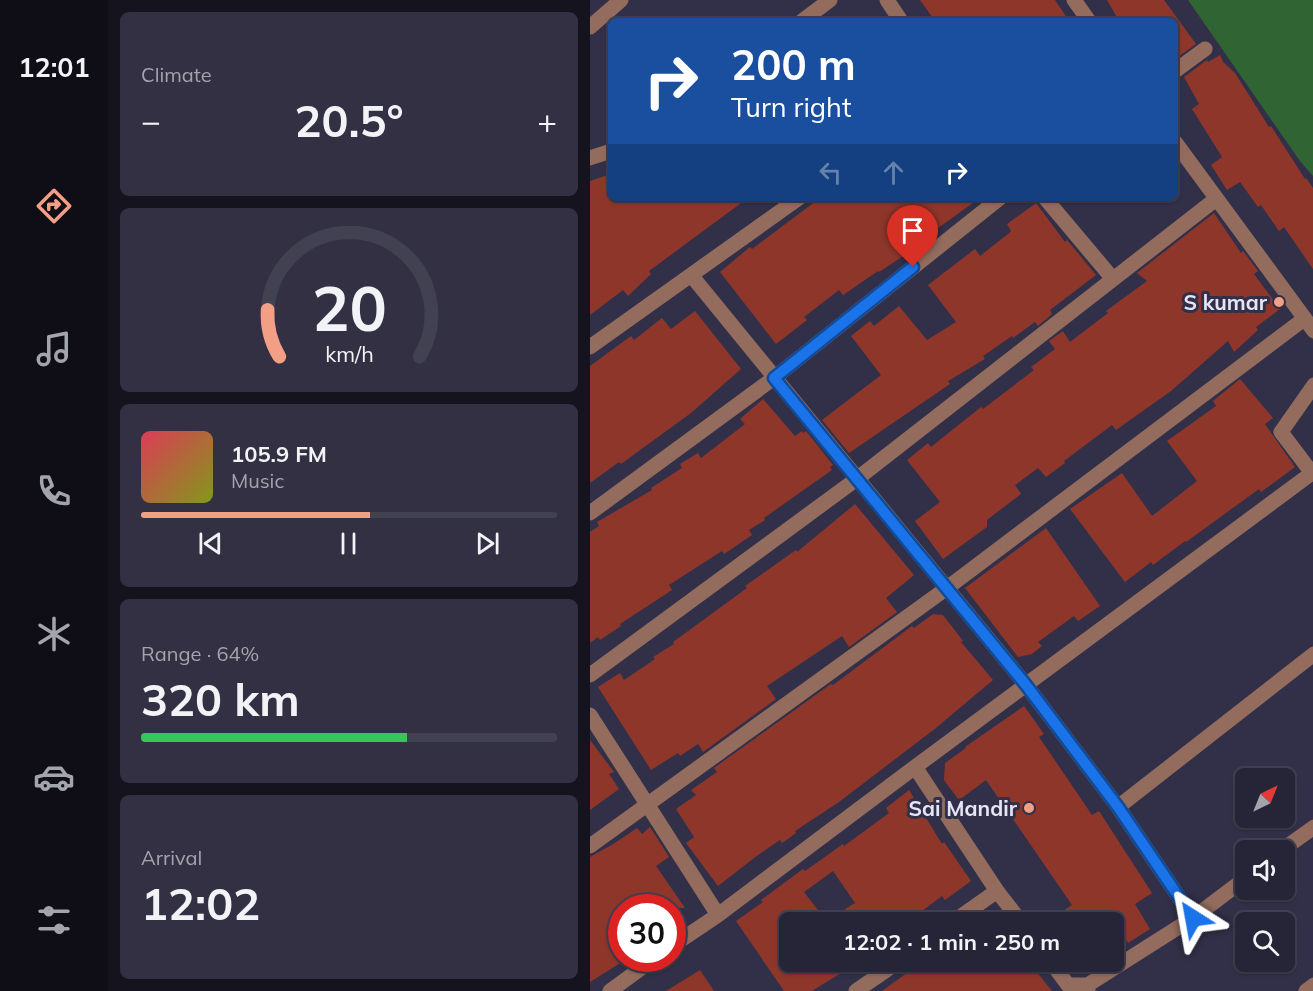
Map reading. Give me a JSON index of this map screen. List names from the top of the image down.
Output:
{
  "places": ["S kumar", "Sai Mandir"],
  "north": "top right",
  "page": {
    "tabs": "12:01",
    "tile": [
      "Climate",
      ["Range · 64%", "320 km"],
      ["Arrival", "12:02"]
    ],
    "turn": ["200 m", "Turn right"],
    "heat": ["−", "20.5°", "+"],
    "song": ["105.9 FM", "Music"],
    "limit": "30",
    "trip": "12:02 · 1 min · 250 m",
    "gauge": ["20", "km/h"]
  }
}
